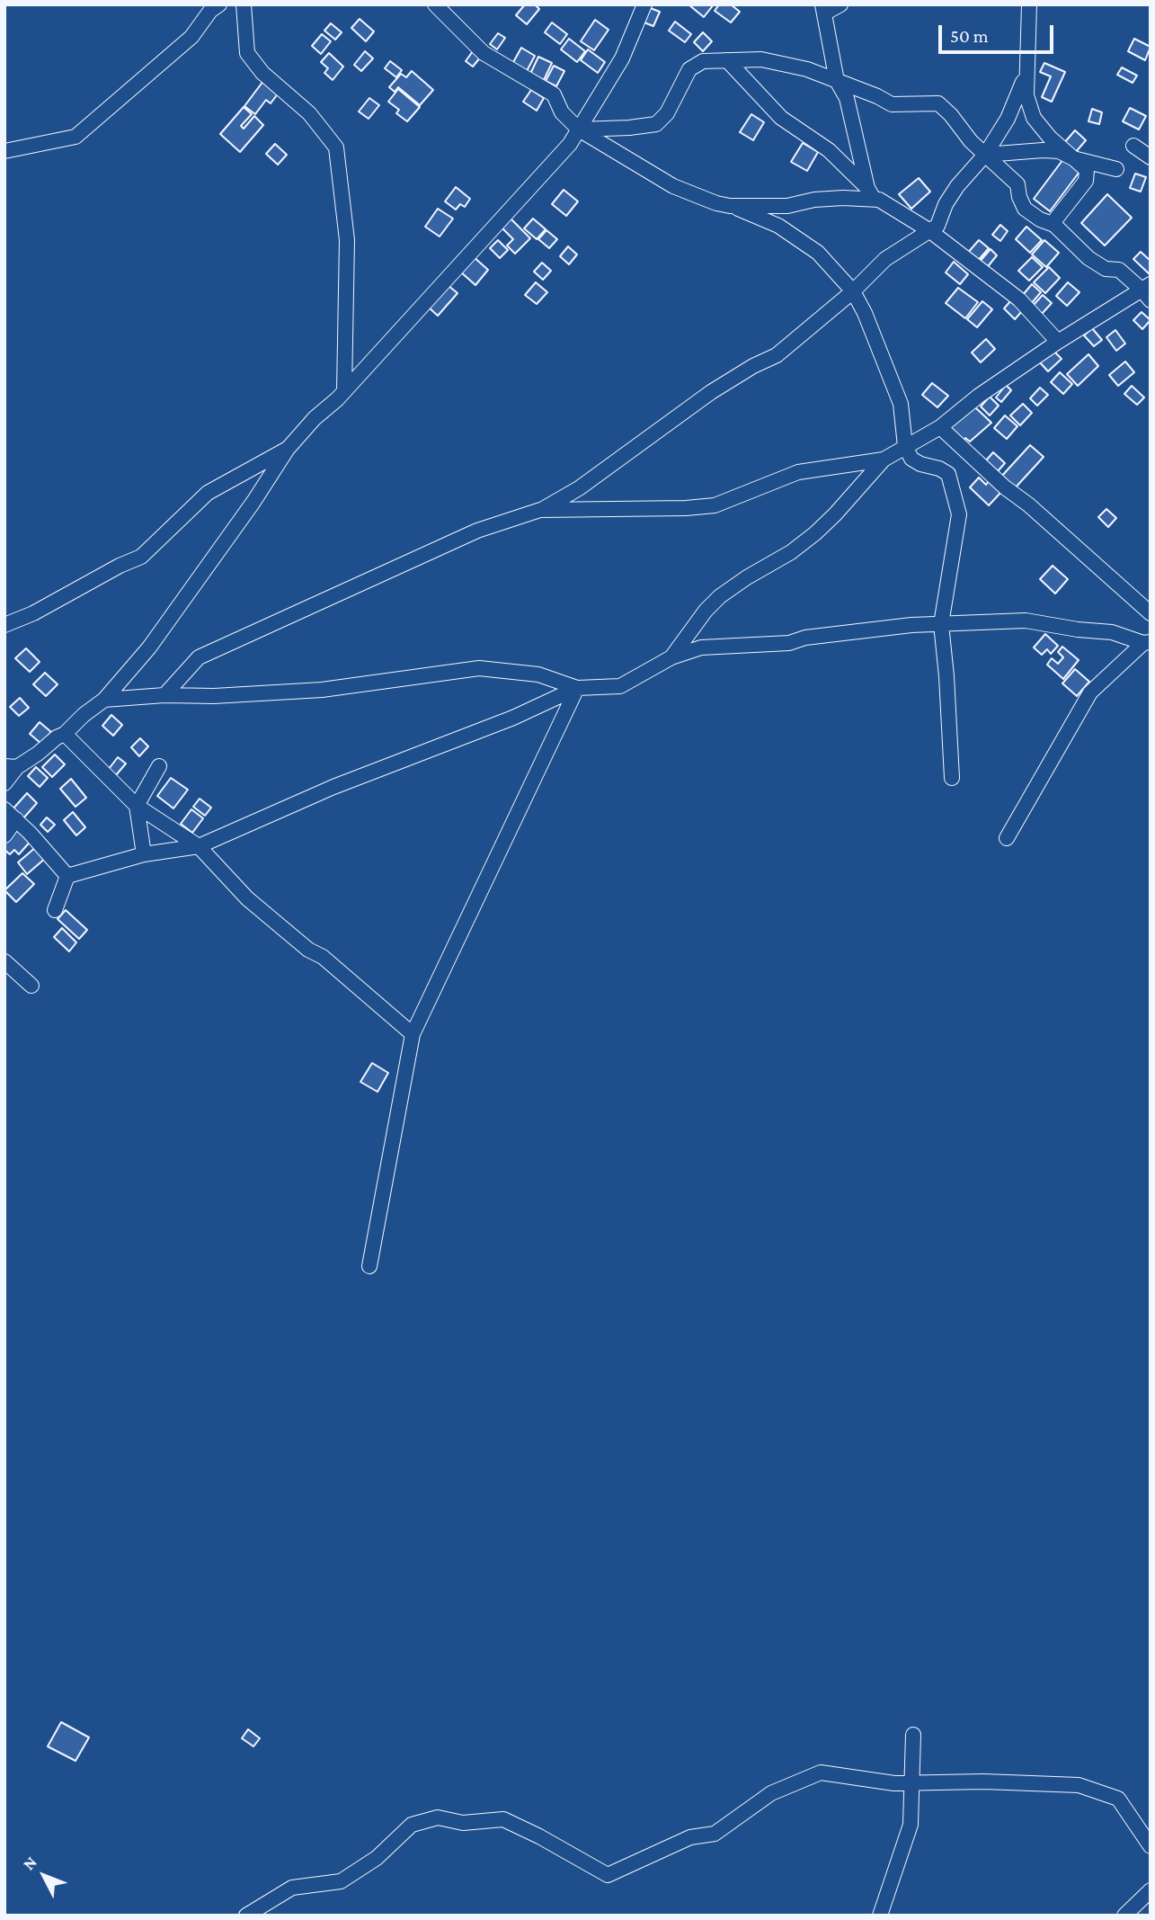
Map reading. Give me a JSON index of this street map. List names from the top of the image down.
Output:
{
  "scale_bar": "50 m",
  "north": "top left"
}
